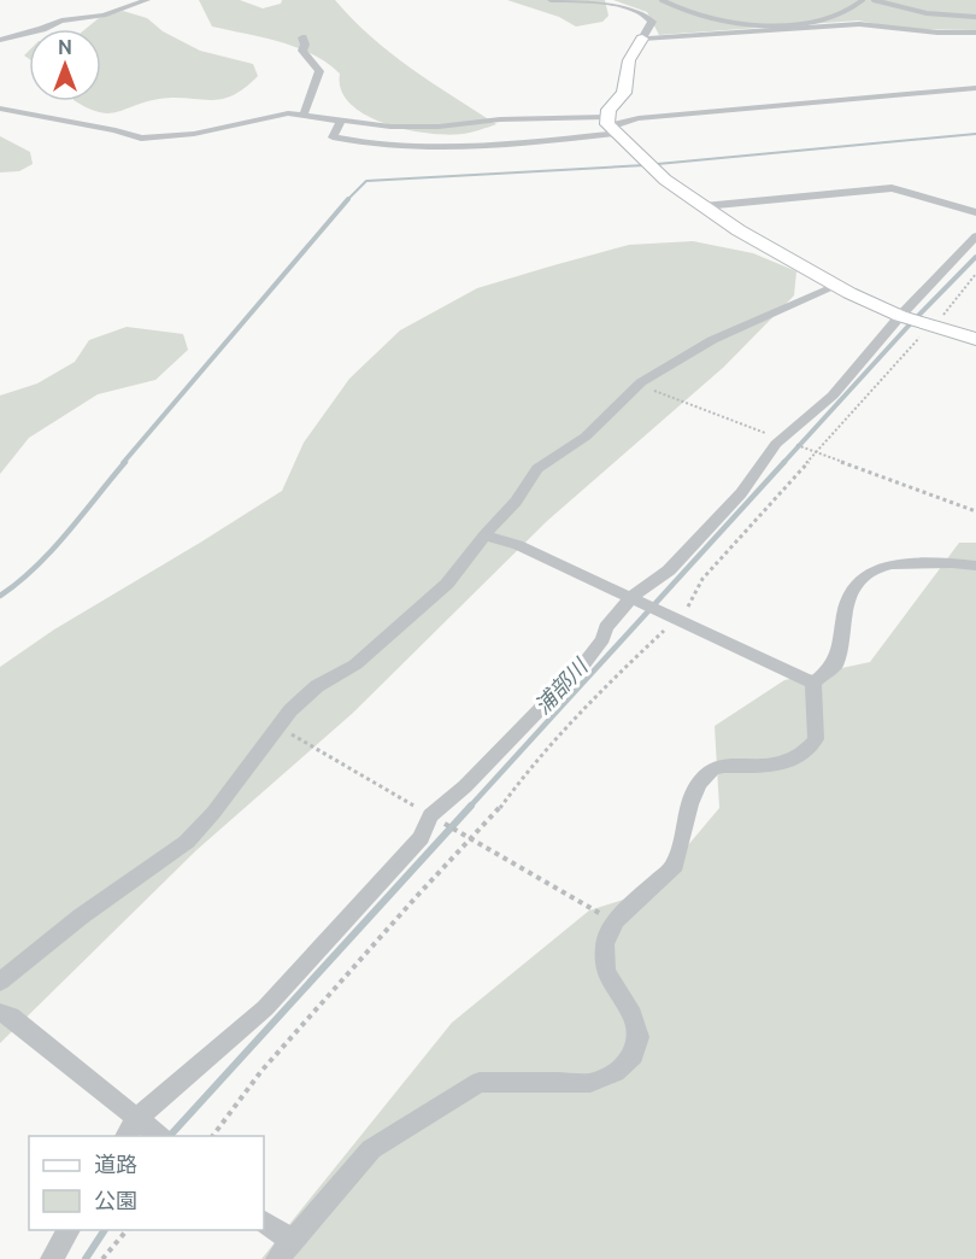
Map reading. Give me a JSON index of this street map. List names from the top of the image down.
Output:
{
  "water": ["浦部川"],
  "legend": ["道路", "公園"],
  "north": "top"
}
